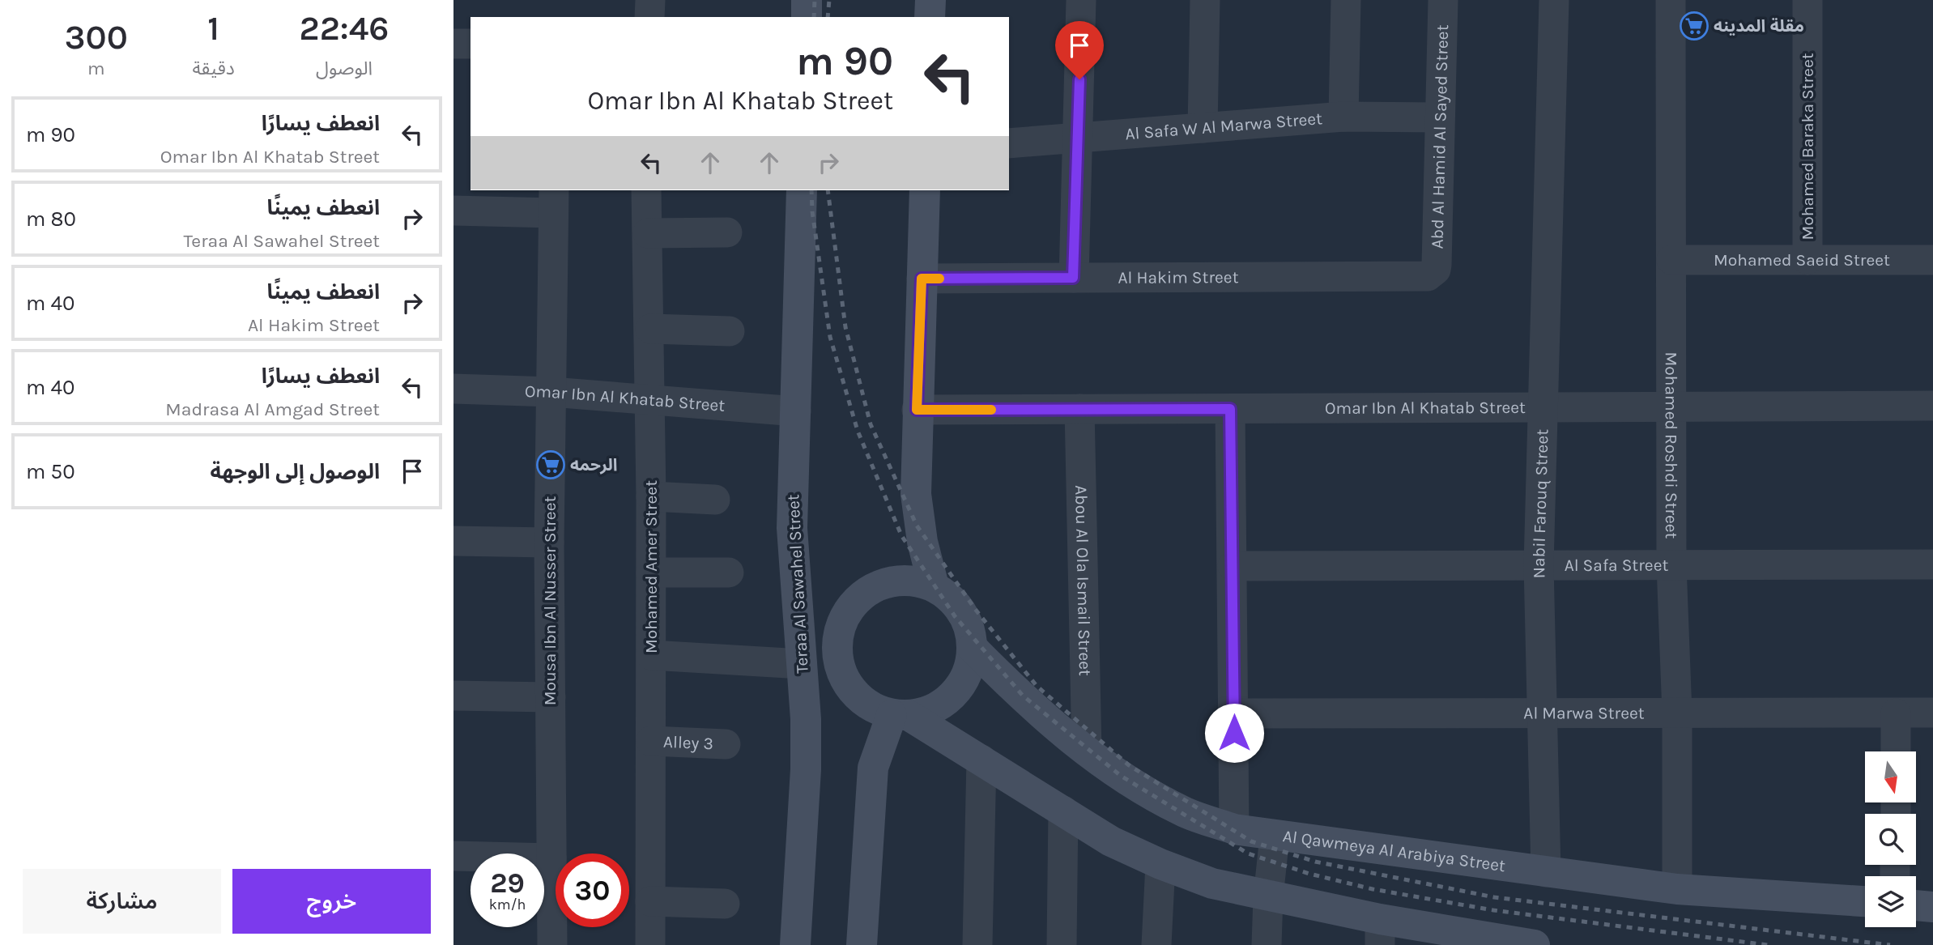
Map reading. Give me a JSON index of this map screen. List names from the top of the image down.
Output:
{
  "streets": {
    "main road": ["Teraa Al Sawahel Street", "Al Qawmeya Al Arabiya Street"],
    "street": [
      "Al Safa W Al Marwa Street",
      "Abd Al Hamid Al Sayed Street",
      "Mohamed Baraka Street",
      "Mohamed Saeid Street",
      "Al Hakim Street",
      "Omar Ibn Al Khatab Street",
      "Mohamed Roshdi Street",
      "Nabil Farouq Street",
      "Al Safa Street",
      "Mohamed Amer Street",
      "Abou Al Ola Ismail Street",
      "Mousa Ibn Al Nusser Street",
      "Al Marwa Street",
      "Alley 3"
    ]
  },
  "crossings": [
    ["Al Safa W Al Marwa Street", "Abd Al Hamid Al Sayed Street"],
    ["Abd Al Hamid Al Sayed Street", "Al Hakim Street"],
    ["Mohamed Baraka Street", "Mohamed Saeid Street"],
    ["Mohamed Saeid Street", "Mohamed Roshdi Street"],
    ["Omar Ibn Al Khatab Street", "Mohamed Roshdi Street"],
    ["Omar Ibn Al Khatab Street", "Nabil Farouq Street"],
    ["Omar Ibn Al Khatab Street", "Mohamed Amer Street"],
    ["Omar Ibn Al Khatab Street", "Abou Al Ola Ismail Street"],
    ["Omar Ibn Al Khatab Street", "Teraa Al Sawahel Street"],
    ["Omar Ibn Al Khatab Street", "Mousa Ibn Al Nusser Street"],
    ["Mohamed Roshdi Street", "Al Safa Street"],
    ["Mohamed Roshdi Street", "Al Marwa Street"],
    ["Mohamed Roshdi Street", "Al Qawmeya Al Arabiya Street"],
    ["Nabil Farouq Street", "Al Safa Street"],
    ["Nabil Farouq Street", "Al Marwa Street"],
    ["Nabil Farouq Street", "Al Qawmeya Al Arabiya Street"],
    ["Mohamed Amer Street", "Alley 3"],
    ["Abou Al Ola Ismail Street", "Al Qawmeya Al Arabiya Street"]
  ],
  "places": {
    "supermarket": ["مقلة المدينه", "الرحمه"]
  },
  "north": "bottom",
  "page": {
    "eta": [
      "22:46",
      "الوصول",
      "1",
      "دقيقة",
      "300",
      "m"
    ],
    "turn": ["90 m", "Omar Ibn Al Khatab Street"],
    "list": [
      {
        "name": "انعطف يسارًا",
        "note": "Omar Ibn Al Khatab Street",
        "value": "90 m"
      },
      {
        "name": "انعطف يمينًا",
        "note": "Teraa Al Sawahel Street",
        "value": "80 m"
      },
      {
        "name": "انعطف يمينًا",
        "note": "Al Hakim Street",
        "value": "40 m"
      },
      {
        "name": "انعطف يسارًا",
        "note": "Madrasa Al Amgad Street",
        "value": "40 m"
      },
      {
        "name": "الوصول إلى الوجهة",
        "value": "50 m"
      }
    ],
    "speed": "29 km/h",
    "limit": "30",
    "buttons": ["خروج", "مشاركة"]
  }
}
